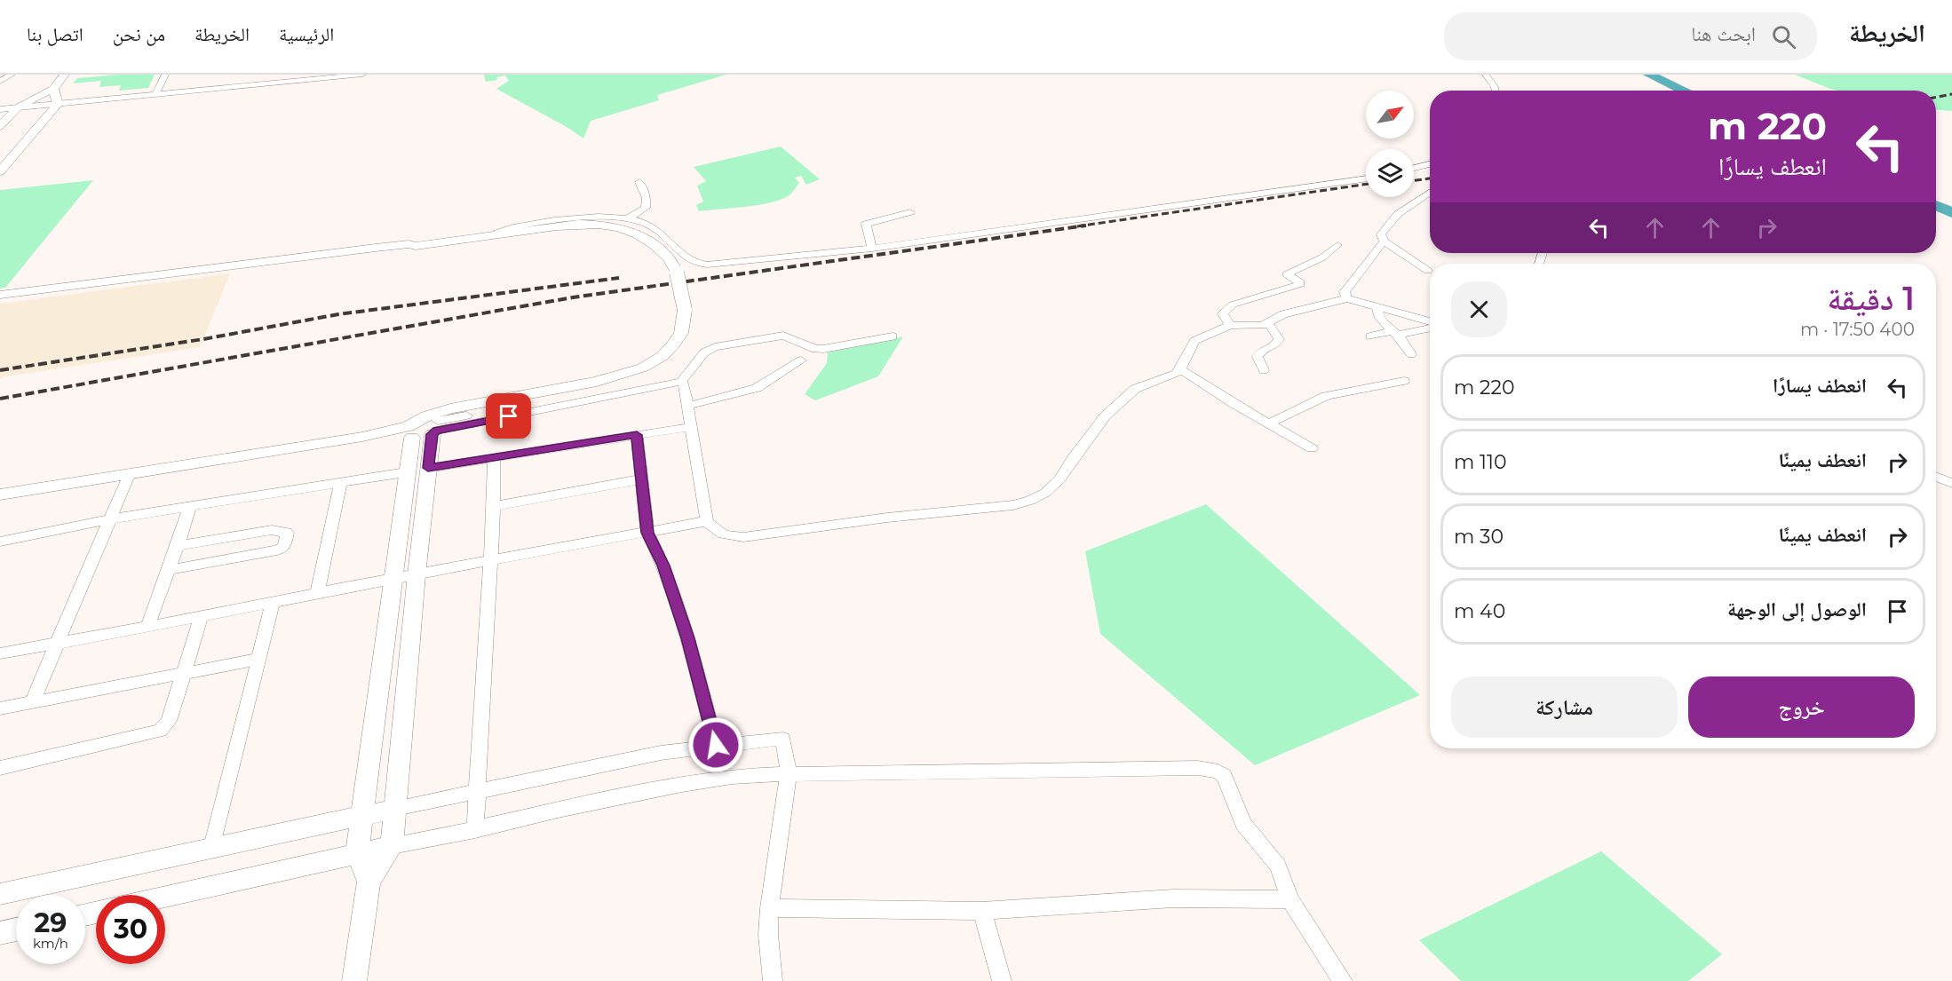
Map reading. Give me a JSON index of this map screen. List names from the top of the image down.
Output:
{
  "north": "top right",
  "page": {
    "header": "الخريطة",
    "search": "ابحث هنا",
    "nav": [
      "الرئيسية",
      "الخريطة",
      "من نحن",
      "اتصل بنا"
    ],
    "turn": ["220 m", "انعطف يسارًا"],
    "heading": ["1 دقيقة", "400 m · 17:50"],
    "list": [
      {
        "name": "انعطف يسارًا",
        "value": "220 m"
      },
      {
        "name": "انعطف يمينًا",
        "value": "110 m"
      },
      {
        "name": "انعطف يمينًا",
        "value": "30 m"
      },
      {
        "name": "الوصول إلى الوجهة",
        "value": "40 m"
      }
    ],
    "buttons": ["خروج", "مشاركة"],
    "speed": "29 km/h",
    "limit": "30"
  }
}
